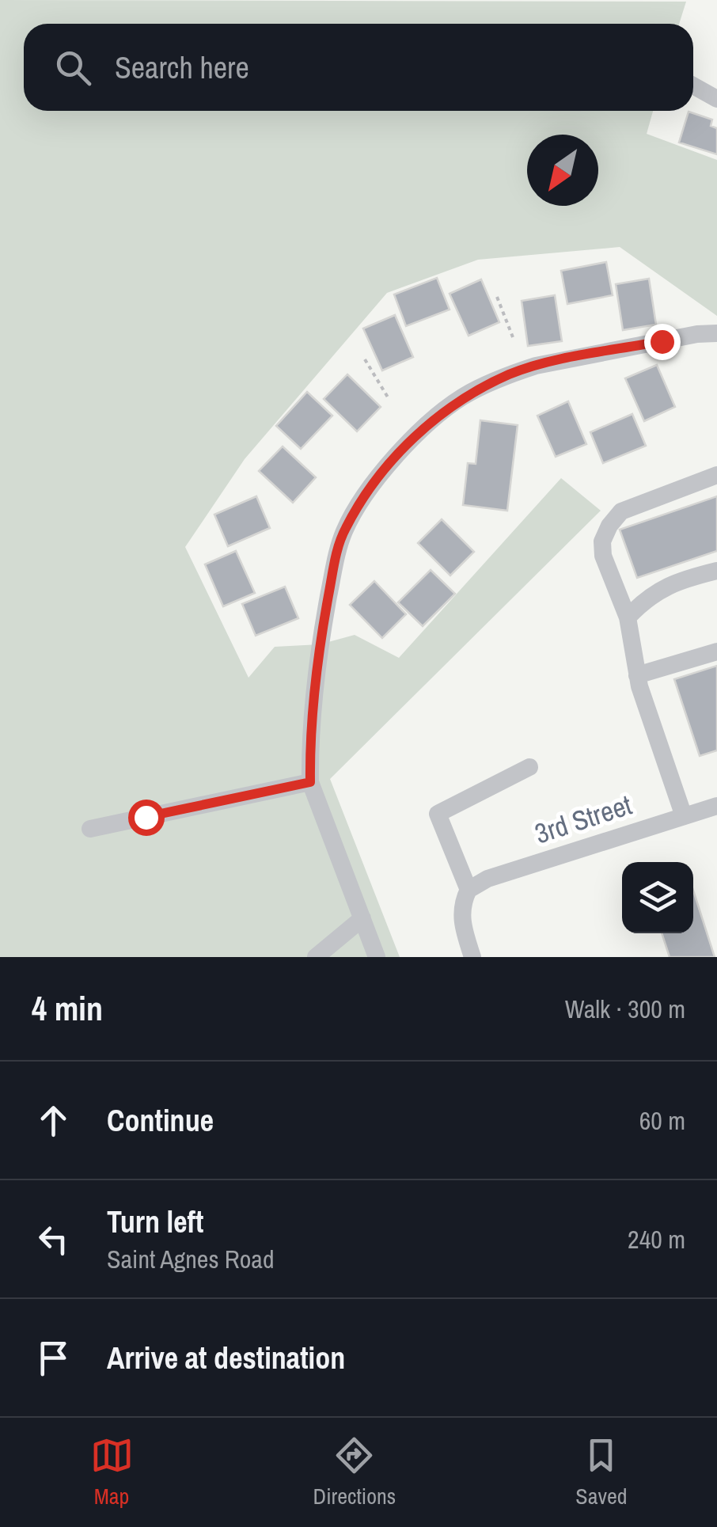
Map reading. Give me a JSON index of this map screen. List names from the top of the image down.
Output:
{
  "streets": {
    "lane": ["3rd Street"]
  },
  "north": "bottom left",
  "page": {
    "search": "Search here",
    "heading": ["4 min", "Walk · 300 m"],
    "list": [
      ["Continue", "60 m"],
      ["Turn left", "Saint Agnes Road", "240 m"],
      "Arrive at destination"
    ],
    "nav": ["Map", "Directions", "Saved"]
  }
}
